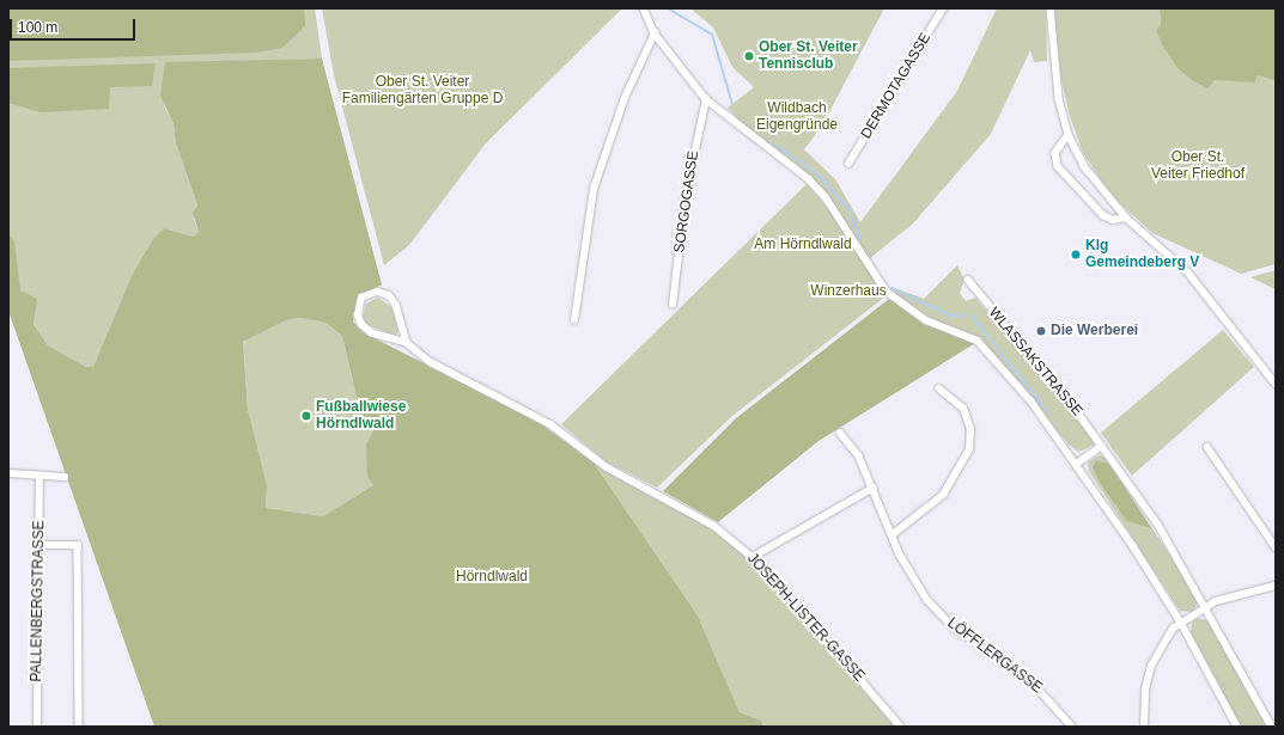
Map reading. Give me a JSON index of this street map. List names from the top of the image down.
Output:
{
  "streets": {
    "street": [
      "DERMOTAGASSE",
      "SORGOGASSE",
      "WLASSAKSTRASSE",
      "PALLENBERGSTRASSE",
      "JOSEPH-LISTER-GASSE",
      "LÖFFLERGASSE"
    ]
  },
  "crossings": [
    ["SORGOGASSE", "WLASSAKSTRASSE"]
  ],
  "parks": [
    "Ober St. Veiter Familiengärten Gruppe D",
    "Wildbach Eigengründe",
    "Ober St. Veiter Friedhof",
    "Am Hörndlwald",
    "Winzerhaus",
    "Hörndlwald"
  ],
  "places": [
    "Ober St. Veiter Tennisclub",
    "Klg Gemeindeberg V",
    "Die Werberei",
    "Fußballwiese Hörndlwald"
  ],
  "scale_bar": "100 m"
}
